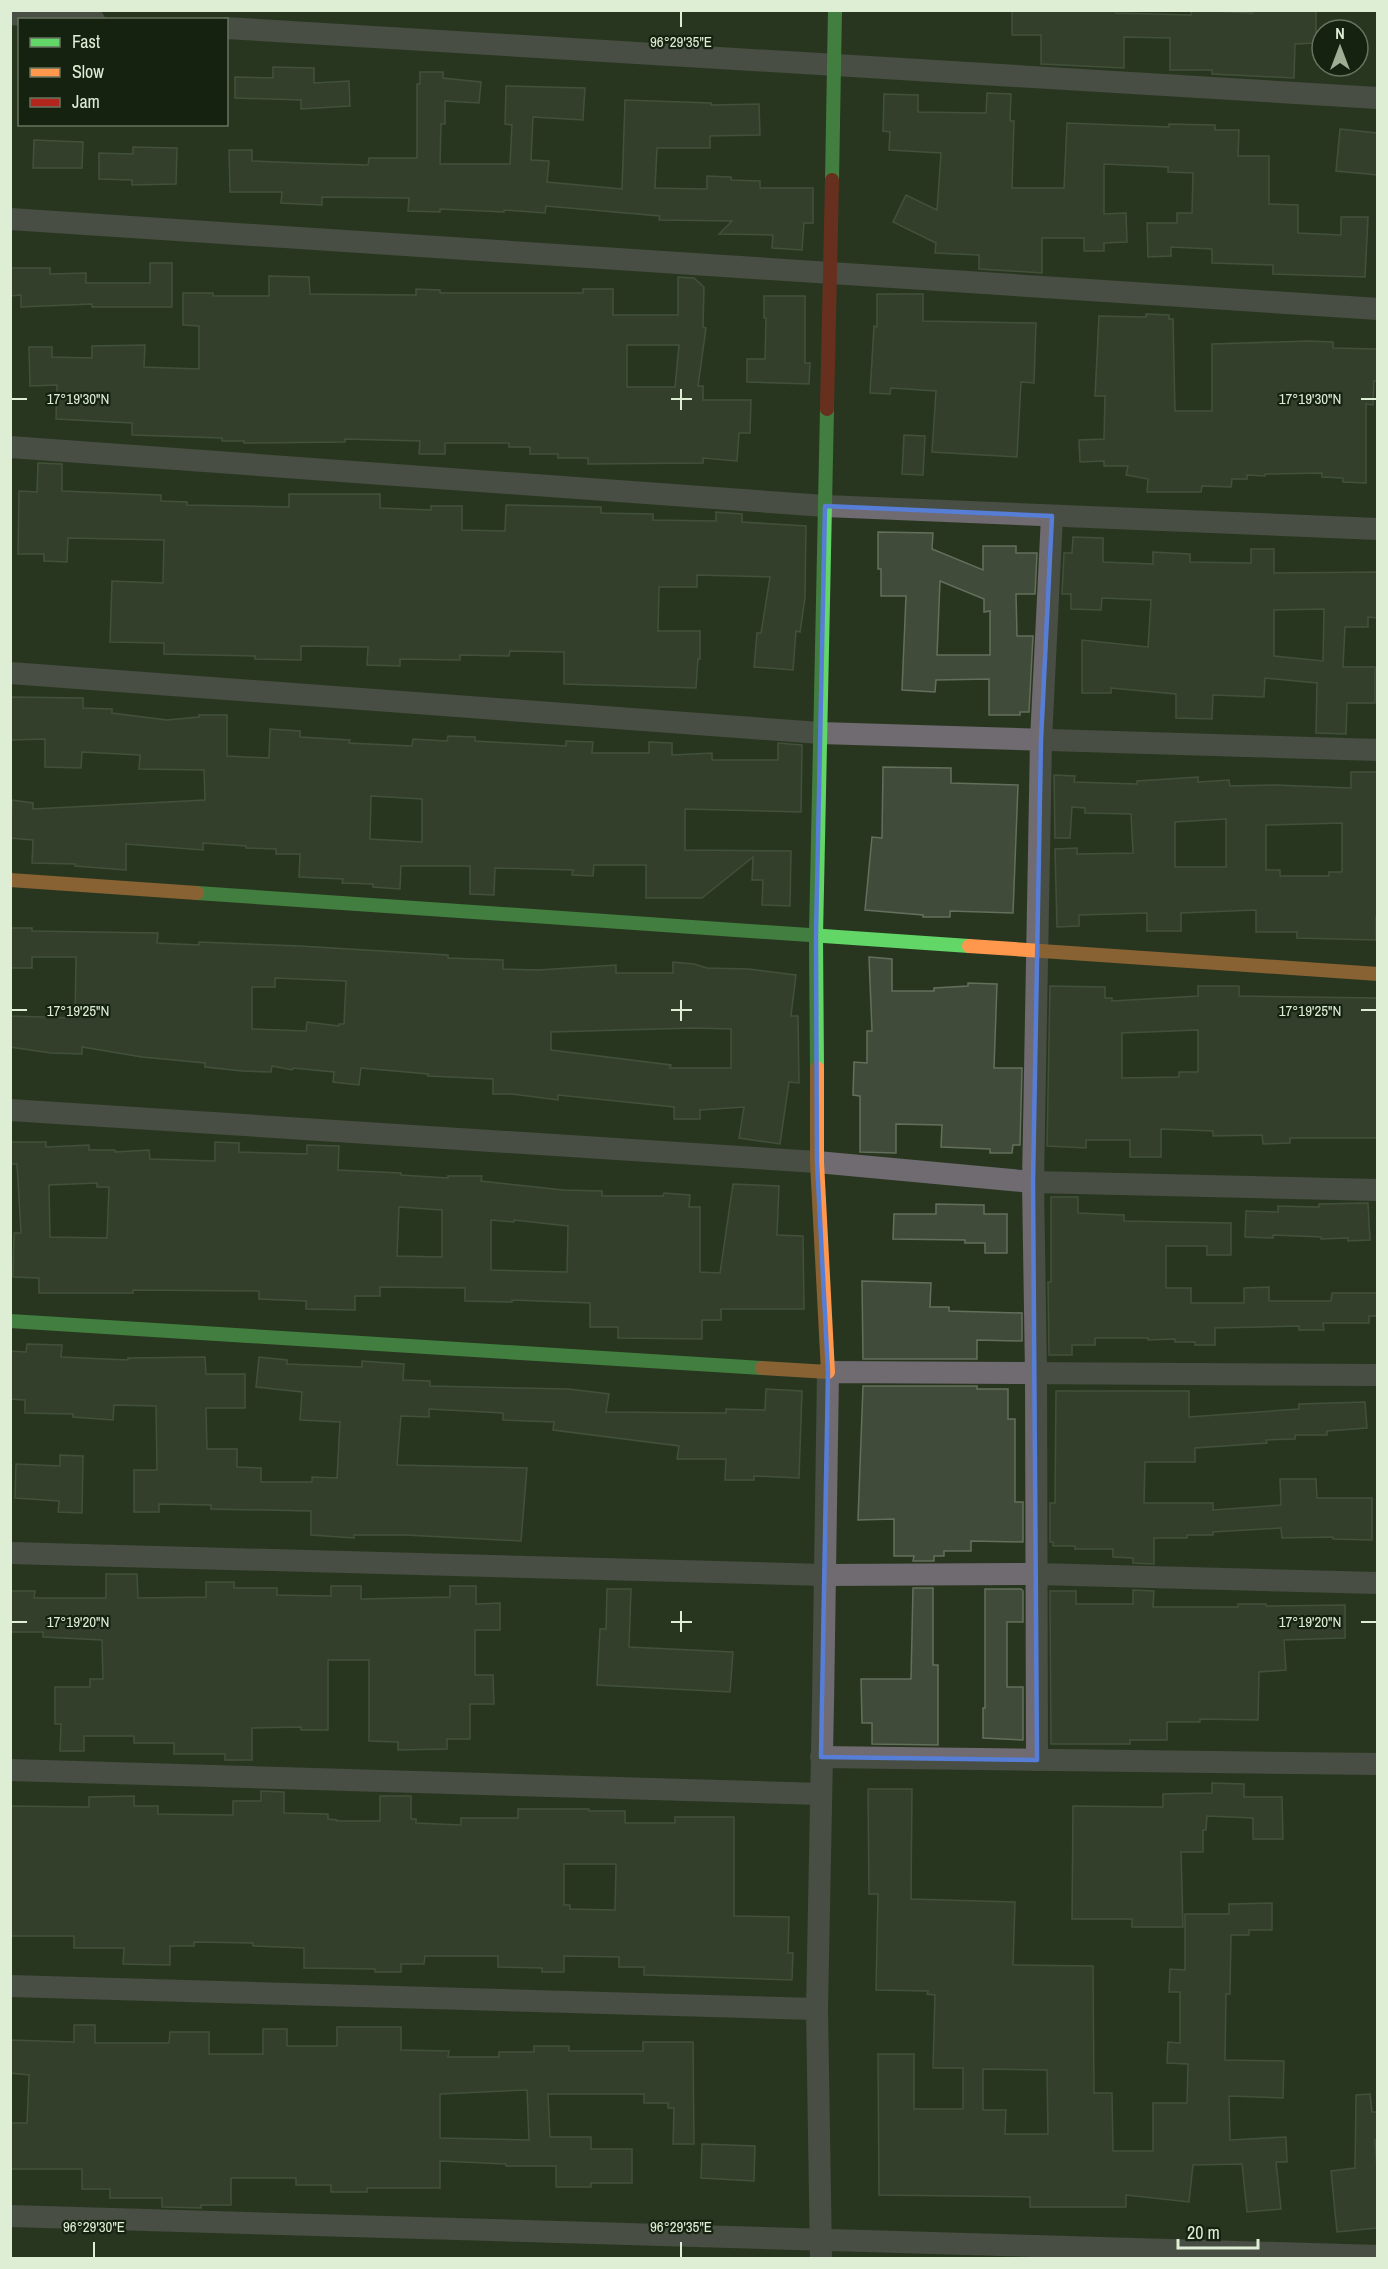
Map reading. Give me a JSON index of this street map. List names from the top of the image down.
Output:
{
  "legend": ["Fast", "Slow", "Jam"],
  "scale_bar": "20 m",
  "north": "top",
  "coordinates": [
    "96°29'35\"E",
    "17°19'30\"N",
    "17°19'25\"N",
    "17°19'20\"N",
    "96°29'30\"E"
  ]
}
